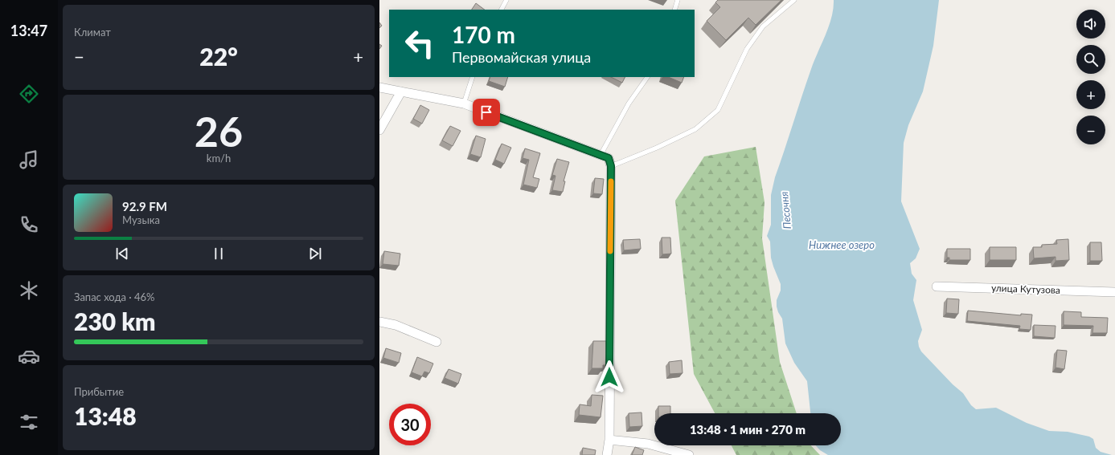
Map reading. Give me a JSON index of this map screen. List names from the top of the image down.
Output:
{
  "streets": {
    "street": ["улица Кутузова"]
  },
  "water": ["Песочня", "Нижнее озеро"],
  "page": {
    "tabs": "13:47",
    "tile": [
      "Климат",
      ["26", "km/h"],
      ["Запас хода · 46%", "230 km"],
      ["Прибытие", "13:48"]
    ],
    "map_buttons": ["+", "−"],
    "turn": ["170 m", "Первомайская улица"],
    "heat": ["−", "22°", "+"],
    "song": ["92.9 FM", "Музыка"],
    "limit": "30",
    "trip": "13:48 · 1 мин · 270 m"
  }
}
